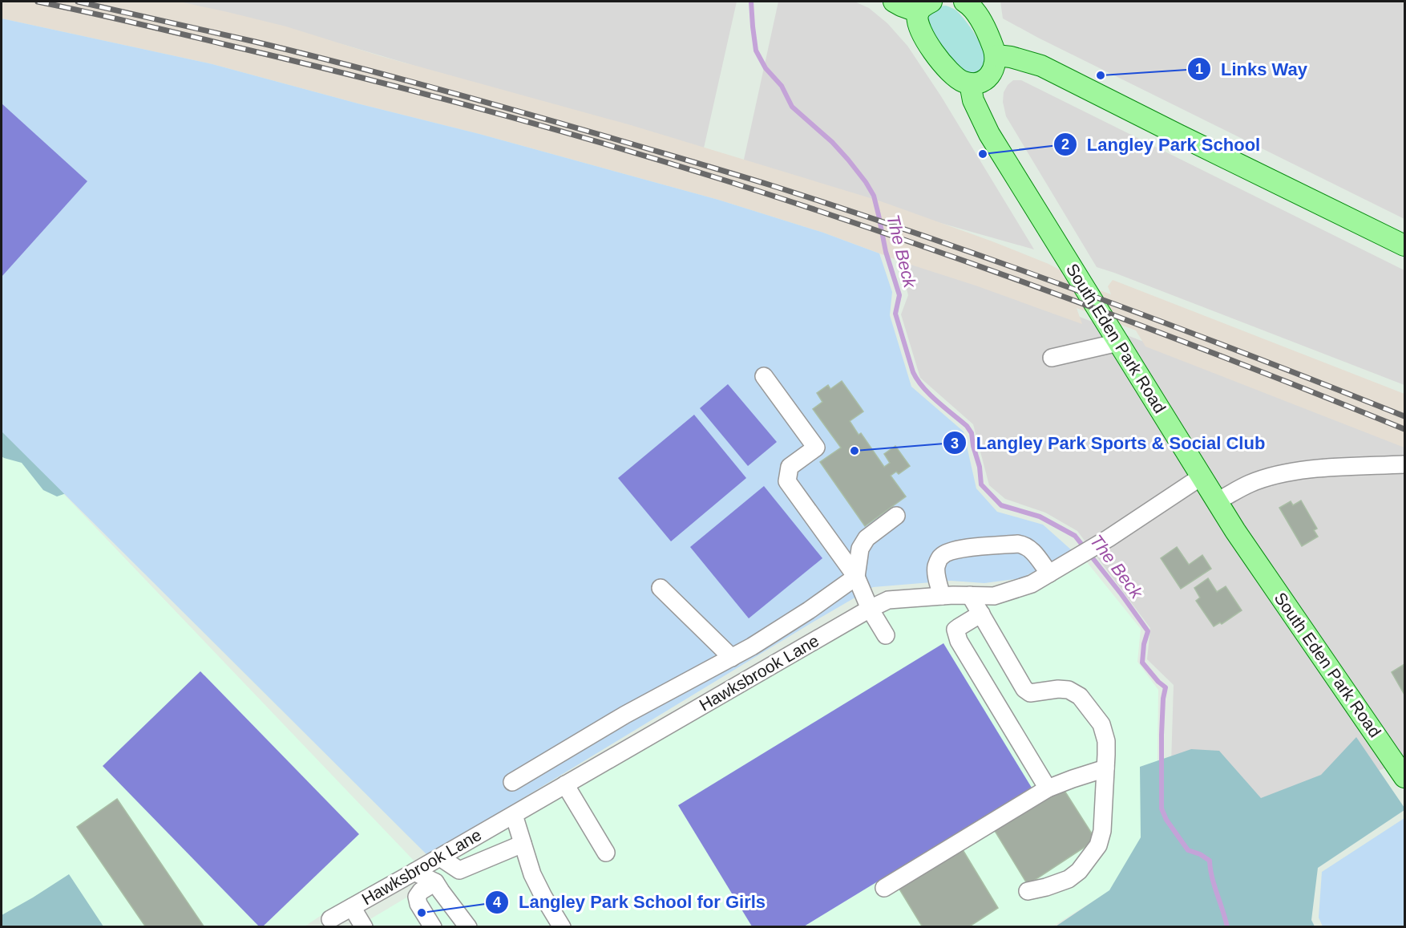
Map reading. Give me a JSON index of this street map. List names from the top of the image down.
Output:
{
  "streets": {
    "main road": ["South Eden Park Road"],
    "street": ["Hawksbrook Lane"]
  },
  "crossings": [
    ["South Eden Park Road", "Hawksbrook Lane"]
  ],
  "water": ["The Beck"],
  "places": [
    "Links Way",
    "Langley Park School",
    "Langley Park Sports & Social Club",
    "Langley Park School for Girls"
  ]
}
